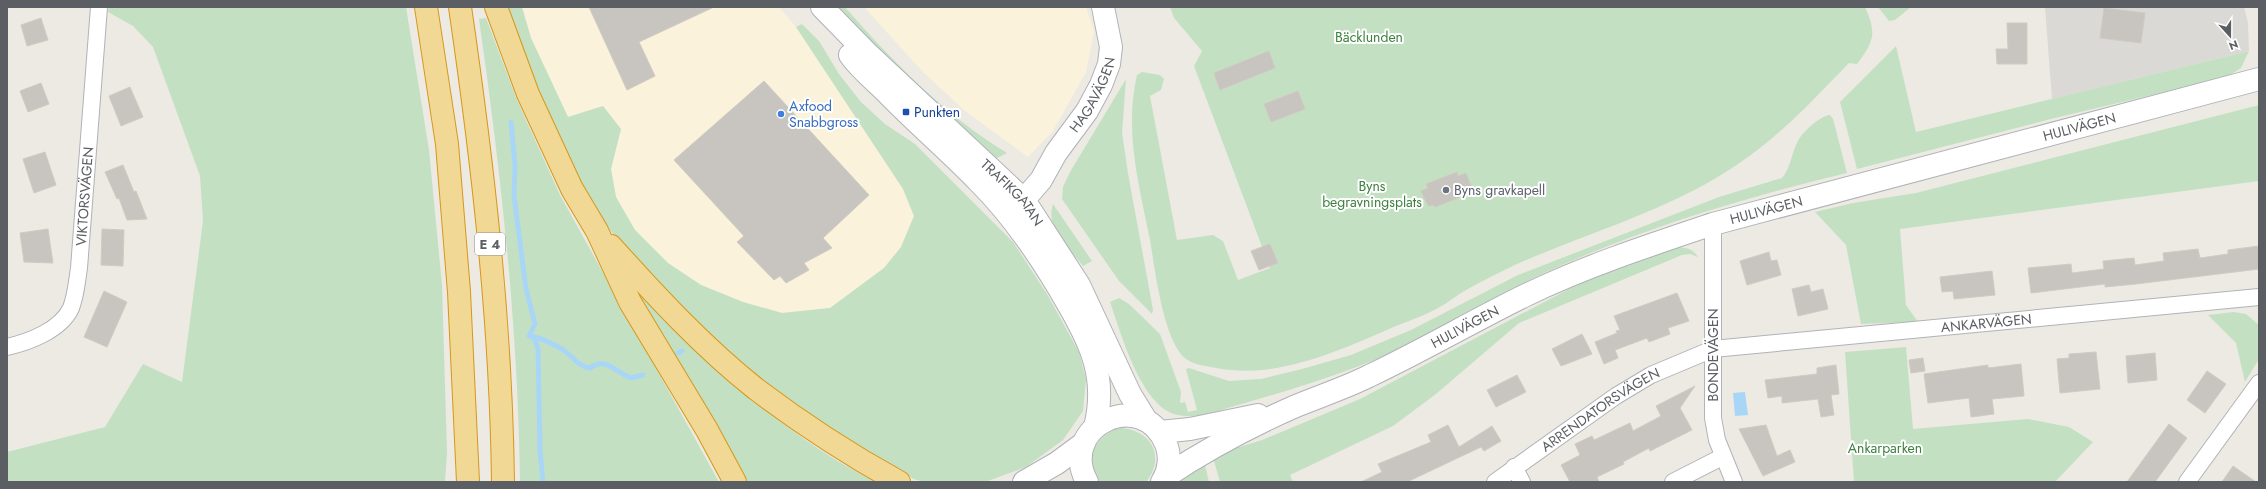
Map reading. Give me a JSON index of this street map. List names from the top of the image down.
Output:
{
  "streets": {
    "highway": ["E 4"],
    "main road": ["HAGAVÄGEN", "HULIVÄGEN", "TRAFIKGATAN"],
    "street": [
      "VIKTORSVÄGEN",
      "ANKARVÄGEN",
      "BONDEVÄGEN",
      "ARRENDATORSVÄGEN"
    ]
  },
  "crossings": [
    ["HAGAVÄGEN", "TRAFIKGATAN"],
    ["HULIVÄGEN", "TRAFIKGATAN"],
    ["HULIVÄGEN", "BONDEVÄGEN"],
    ["ANKARVÄGEN", "BONDEVÄGEN"],
    ["ANKARVÄGEN", "ARRENDATORSVÄGEN"],
    ["BONDEVÄGEN", "ARRENDATORSVÄGEN"]
  ],
  "parks": ["Bäcklunden", "Byns begravningsplats", "Ankarparken"],
  "places": {
    "transit": ["Punkten"],
    "other": ["Axfood Snabbgross", "Byns gravkapell"]
  },
  "north": "bottom"
}
